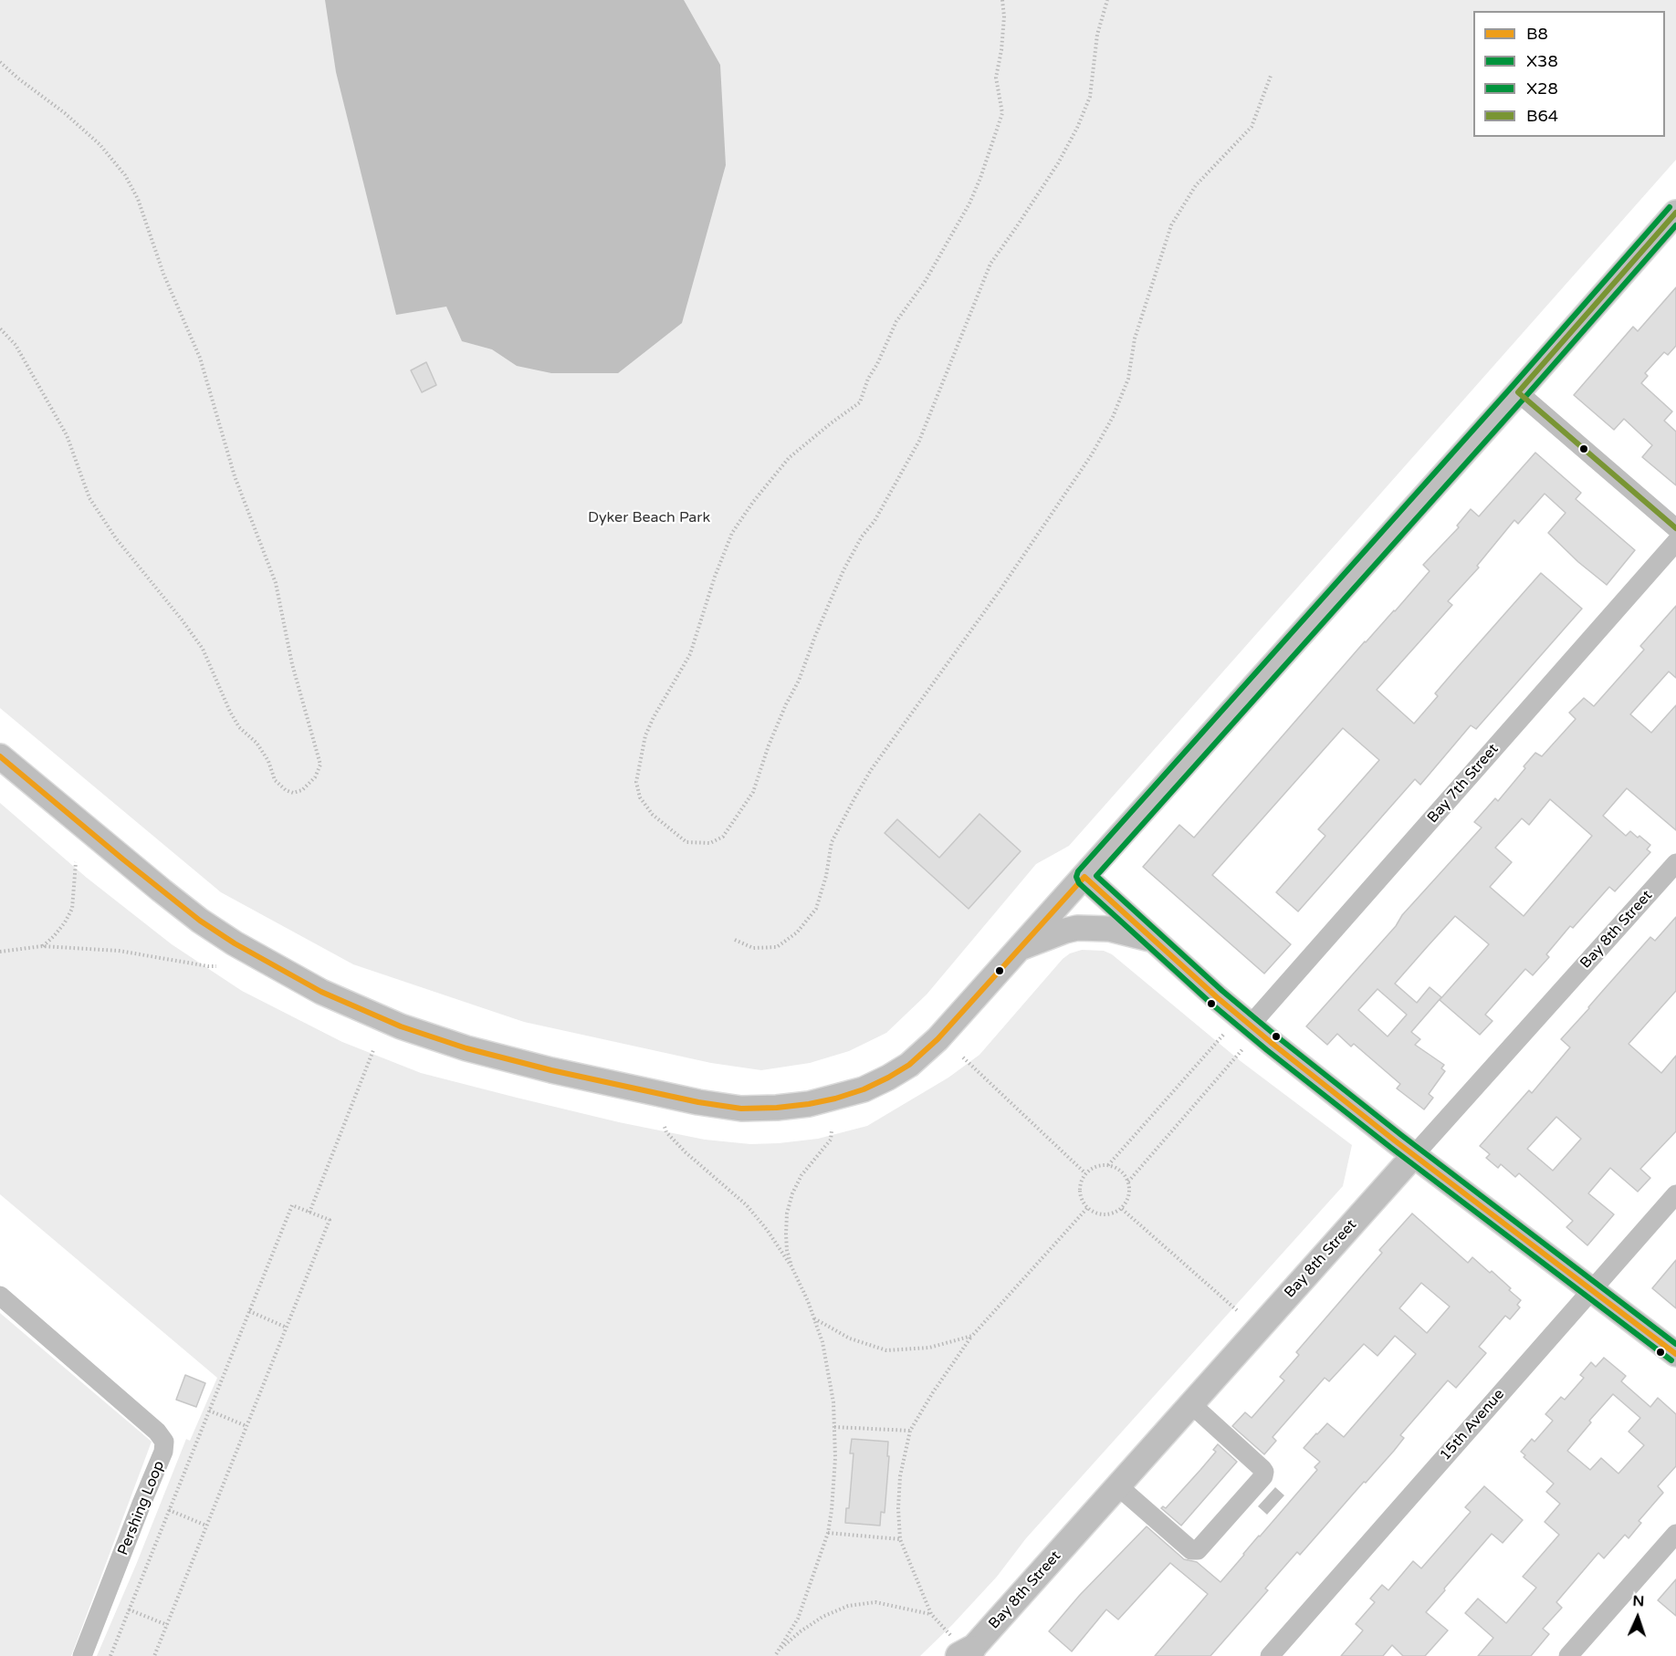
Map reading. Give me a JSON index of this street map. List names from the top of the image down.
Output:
{
  "streets": {
    "main road": ["Bay 8th Street"],
    "street": ["Bay 7th Street", "15th Avenue", "Pershing Loop"]
  },
  "parks": ["Dyker Beach Park"],
  "lines": [
    "transit line X38",
    "transit line B64",
    "transit line X28",
    "transit line B8"
  ],
  "legend": [
    "B8",
    "X38",
    "X28",
    "B64"
  ],
  "north": "top"
}
